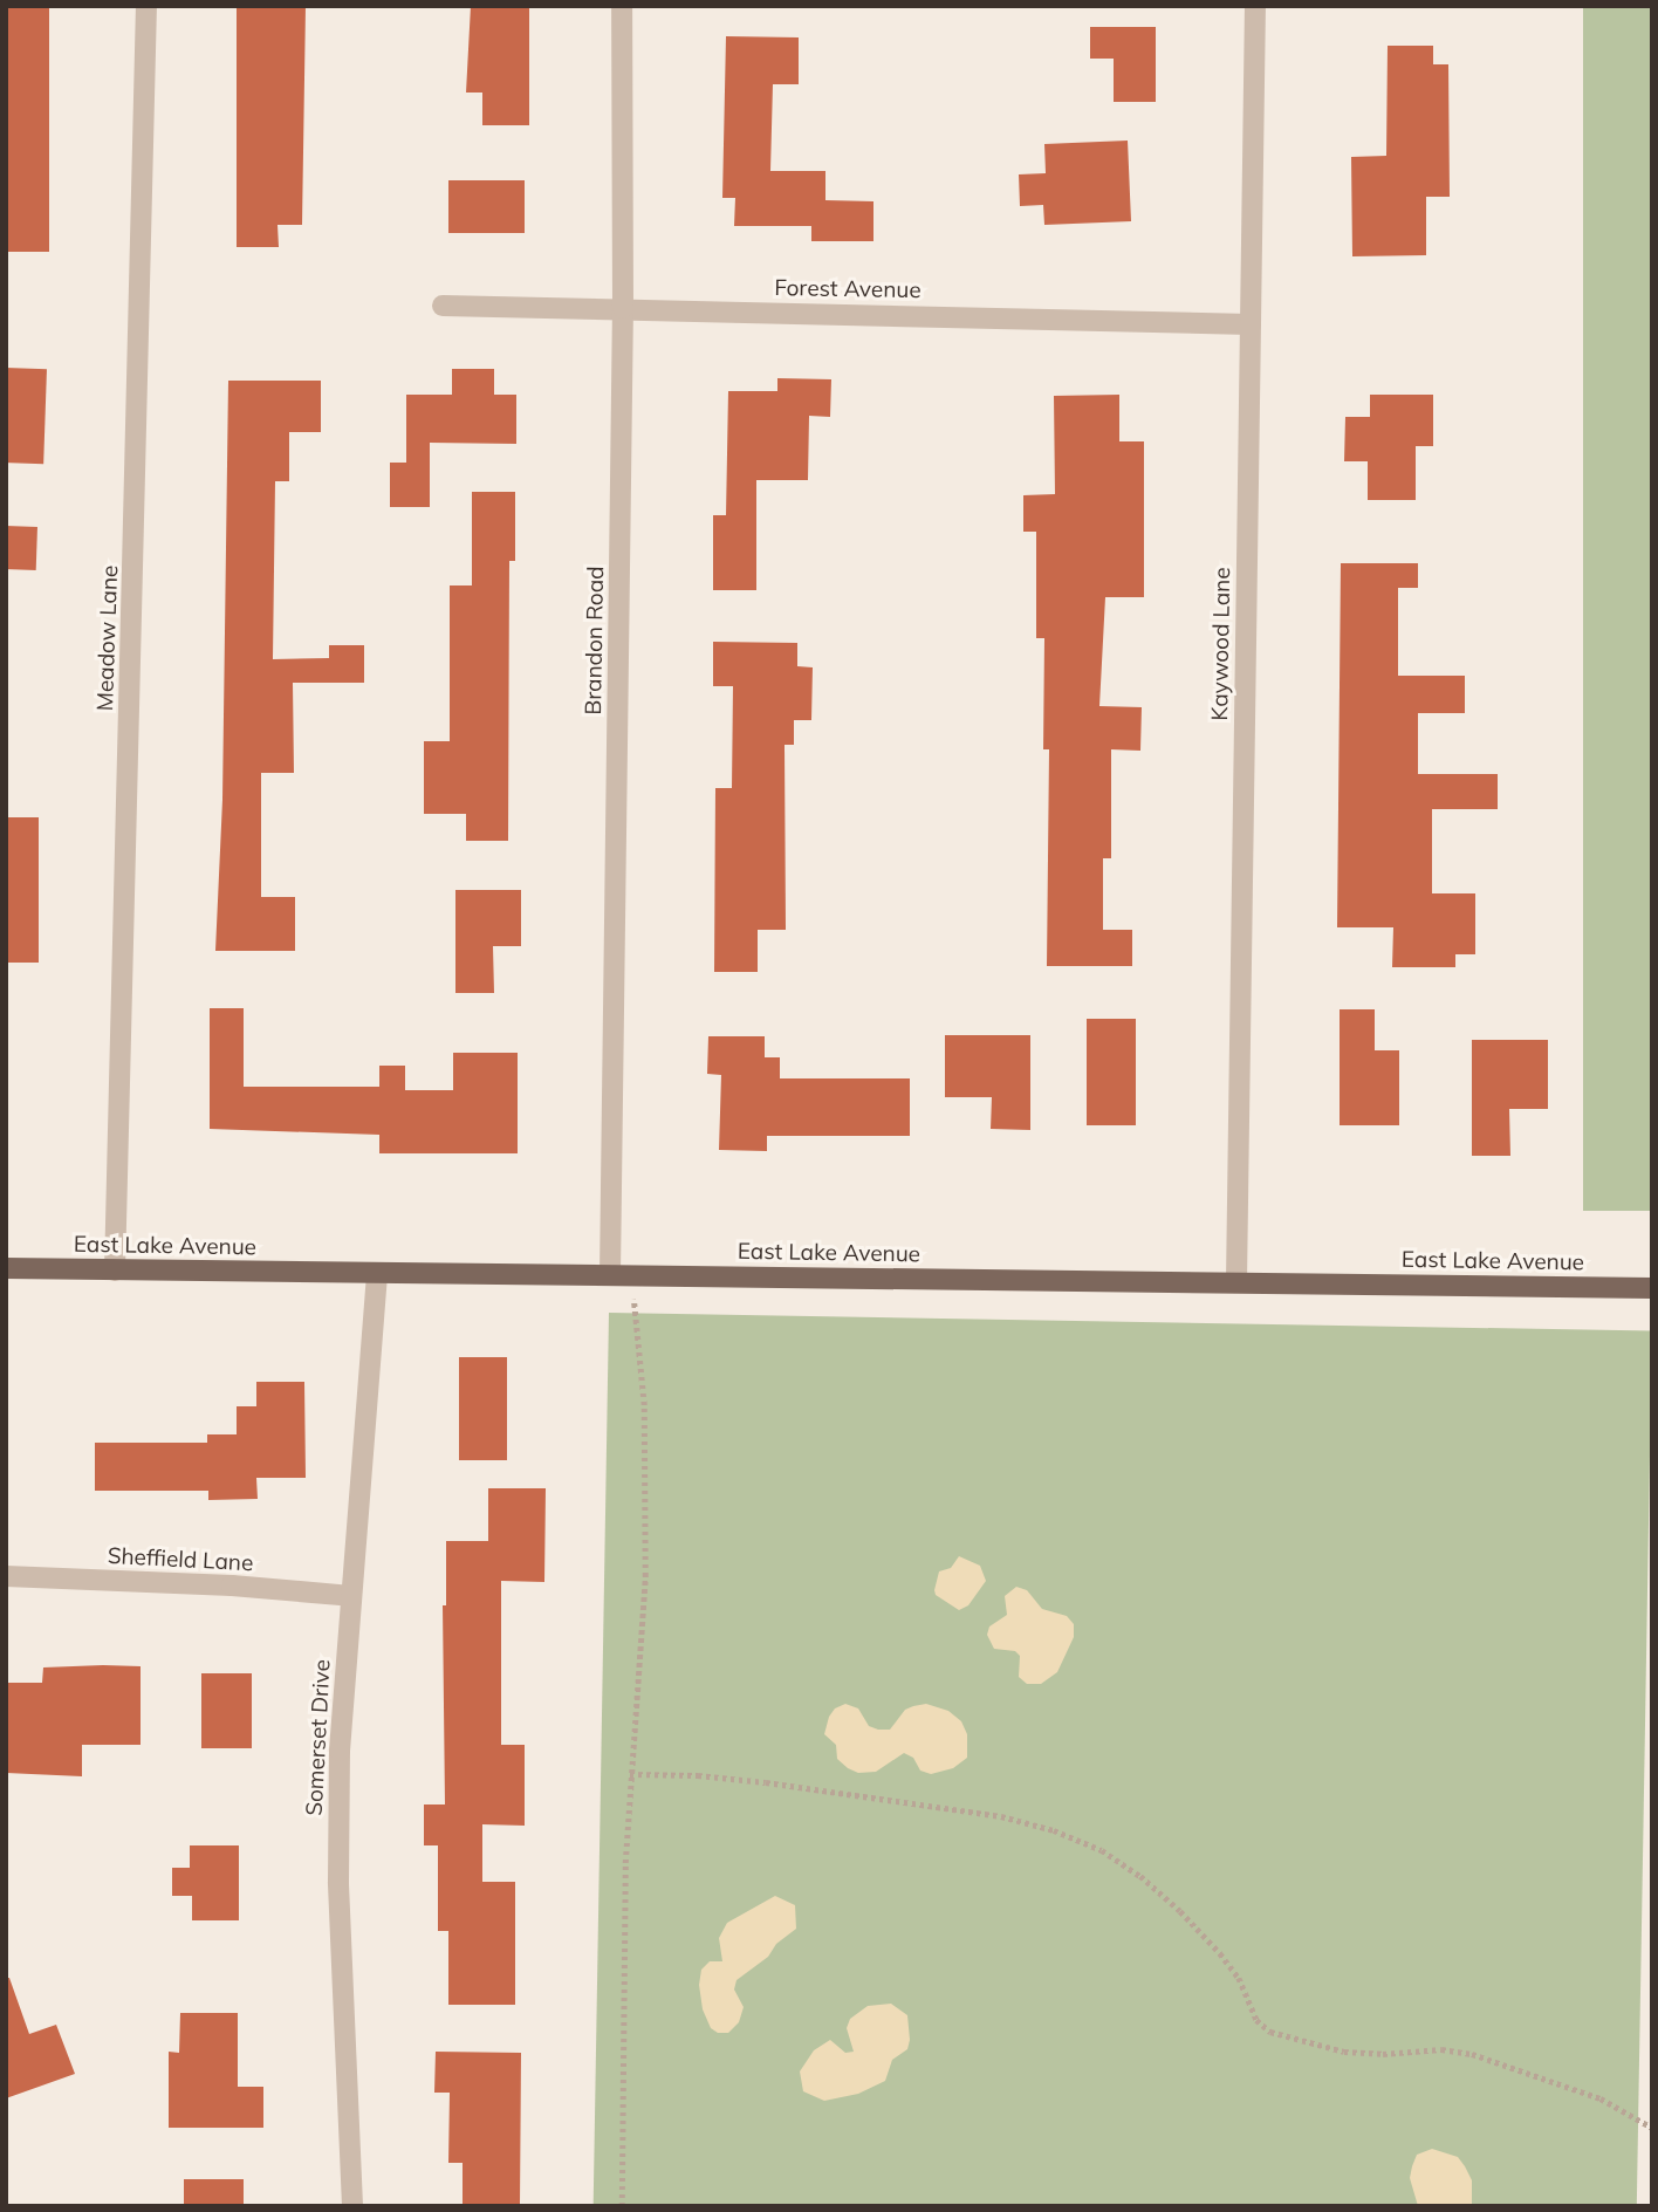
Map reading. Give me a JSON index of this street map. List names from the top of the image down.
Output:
{
  "streets": {
    "main road": ["East Lake Avenue"],
    "street": [
      "Forest Avenue",
      "Meadow Lane",
      "Brandon Road",
      "Kaywood Lane",
      "Sheffield Lane",
      "Somerset Drive"
    ]
  },
  "crossings": [
    ["Forest Avenue", "Brandon Road"],
    ["Forest Avenue", "Kaywood Lane"],
    ["Meadow Lane", "East Lake Avenue"],
    ["Brandon Road", "East Lake Avenue"],
    ["Kaywood Lane", "East Lake Avenue"],
    ["East Lake Avenue", "Somerset Drive"],
    ["Sheffield Lane", "Somerset Drive"]
  ]
}
